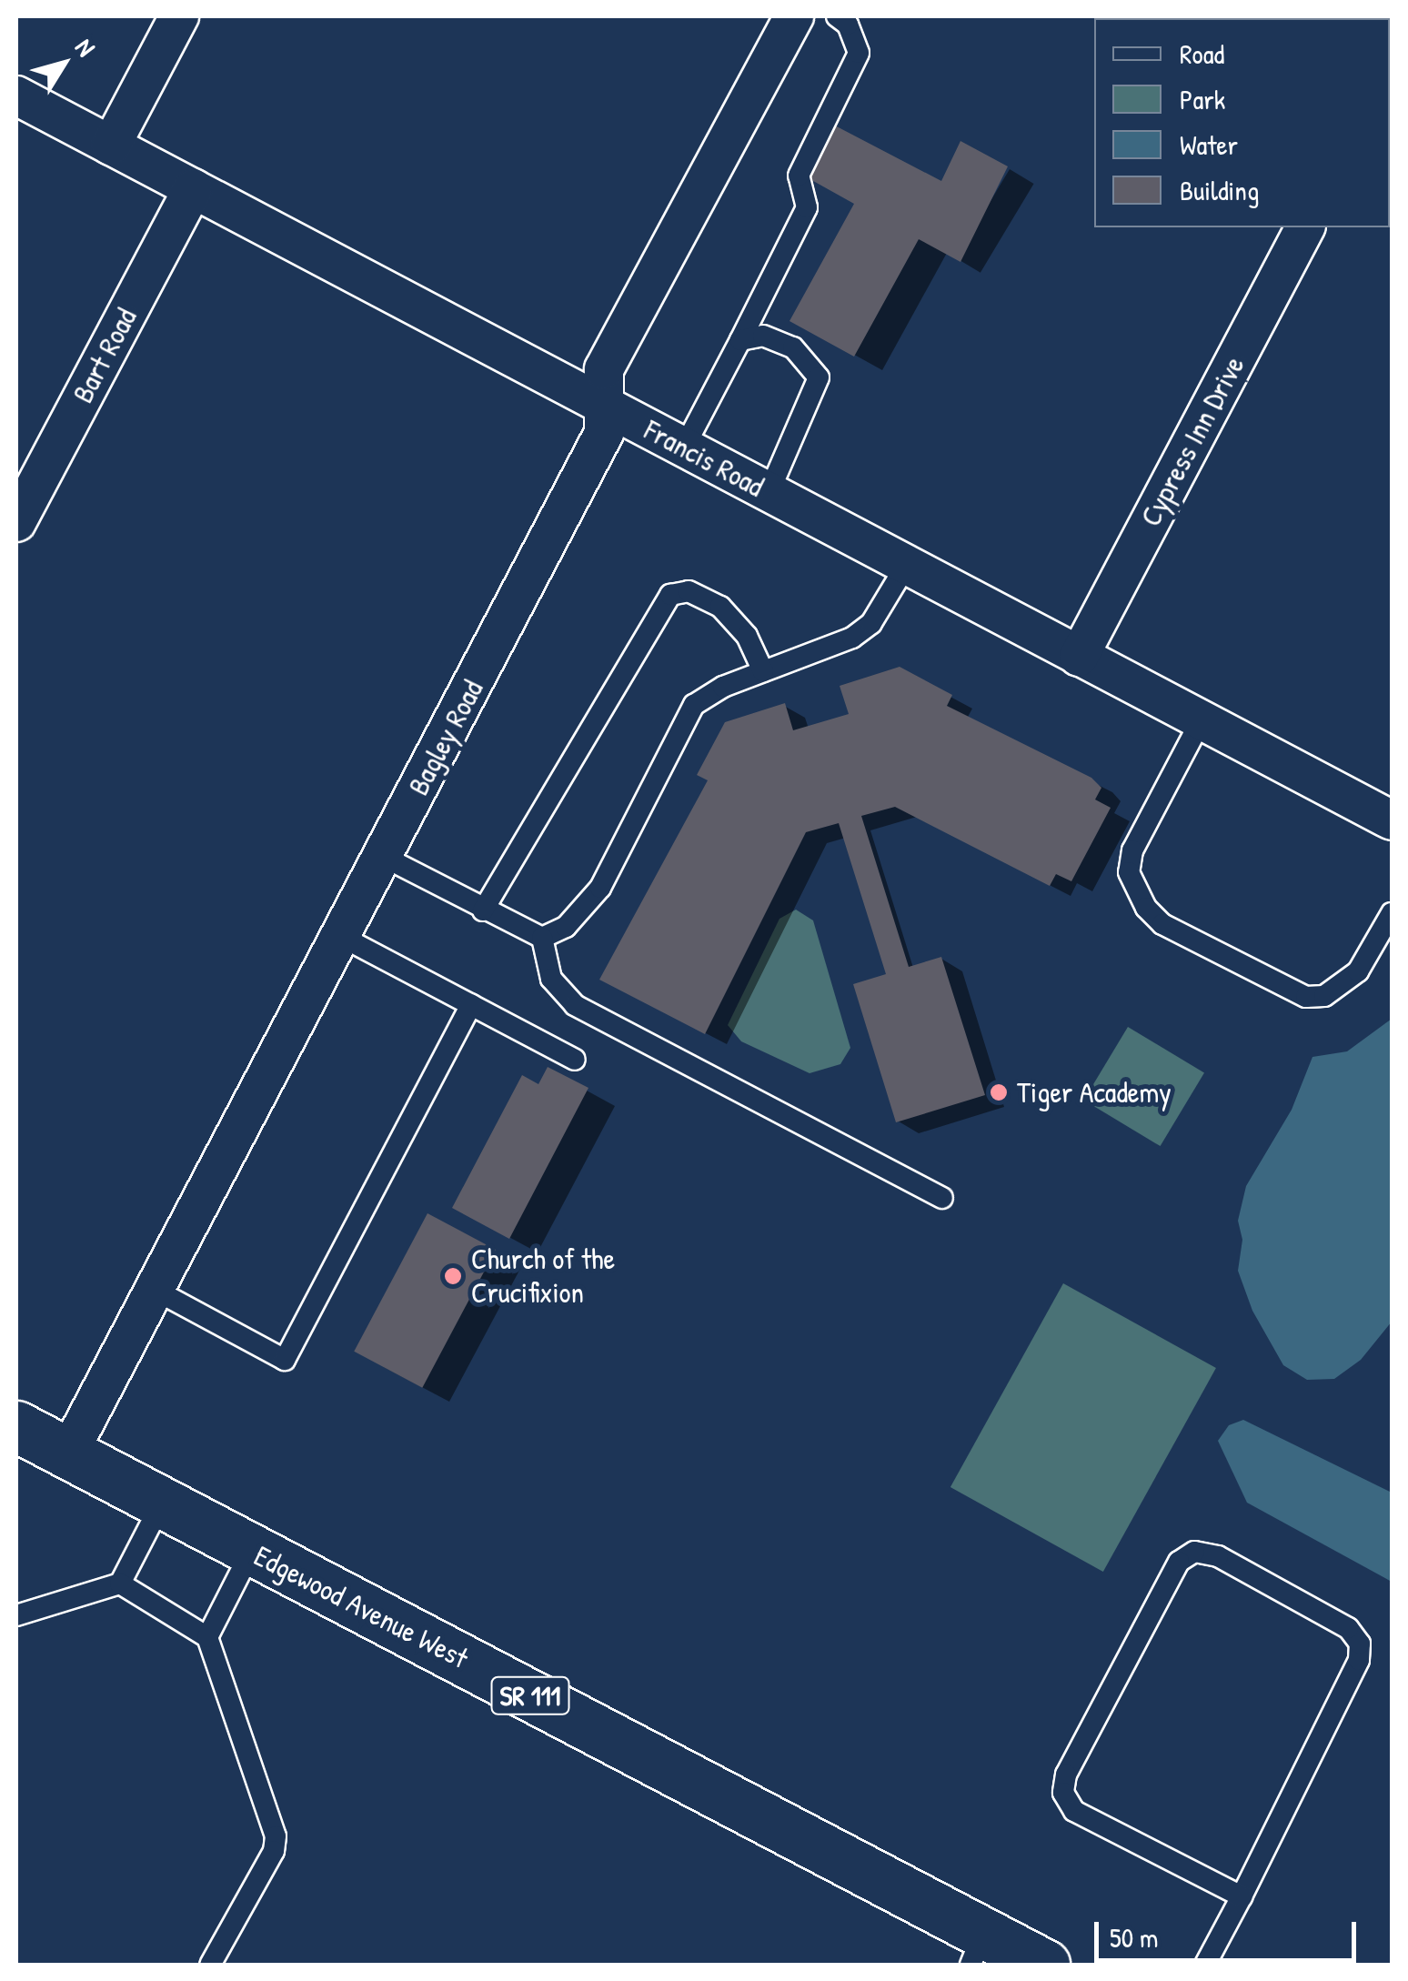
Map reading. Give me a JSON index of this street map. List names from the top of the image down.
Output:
{
  "streets": {
    "main road": ["Edgewood Avenue West", "SR 111"],
    "street": [
      "Bart Road",
      "Cypress Inn Drive",
      "Francis Road",
      "Bagley Road"
    ]
  },
  "crossings": [
    ["Bart Road", "Francis Road"],
    ["Cypress Inn Drive", "Francis Road"],
    ["Francis Road", "Bagley Road"],
    ["Bagley Road", "Edgewood Avenue West"]
  ],
  "places": ["Tiger Academy", "Church of the Crucifixion"],
  "legend": [
    "Road",
    "Park",
    "Water",
    "Building"
  ],
  "scale_bar": "50 m",
  "north": "top right"
}
